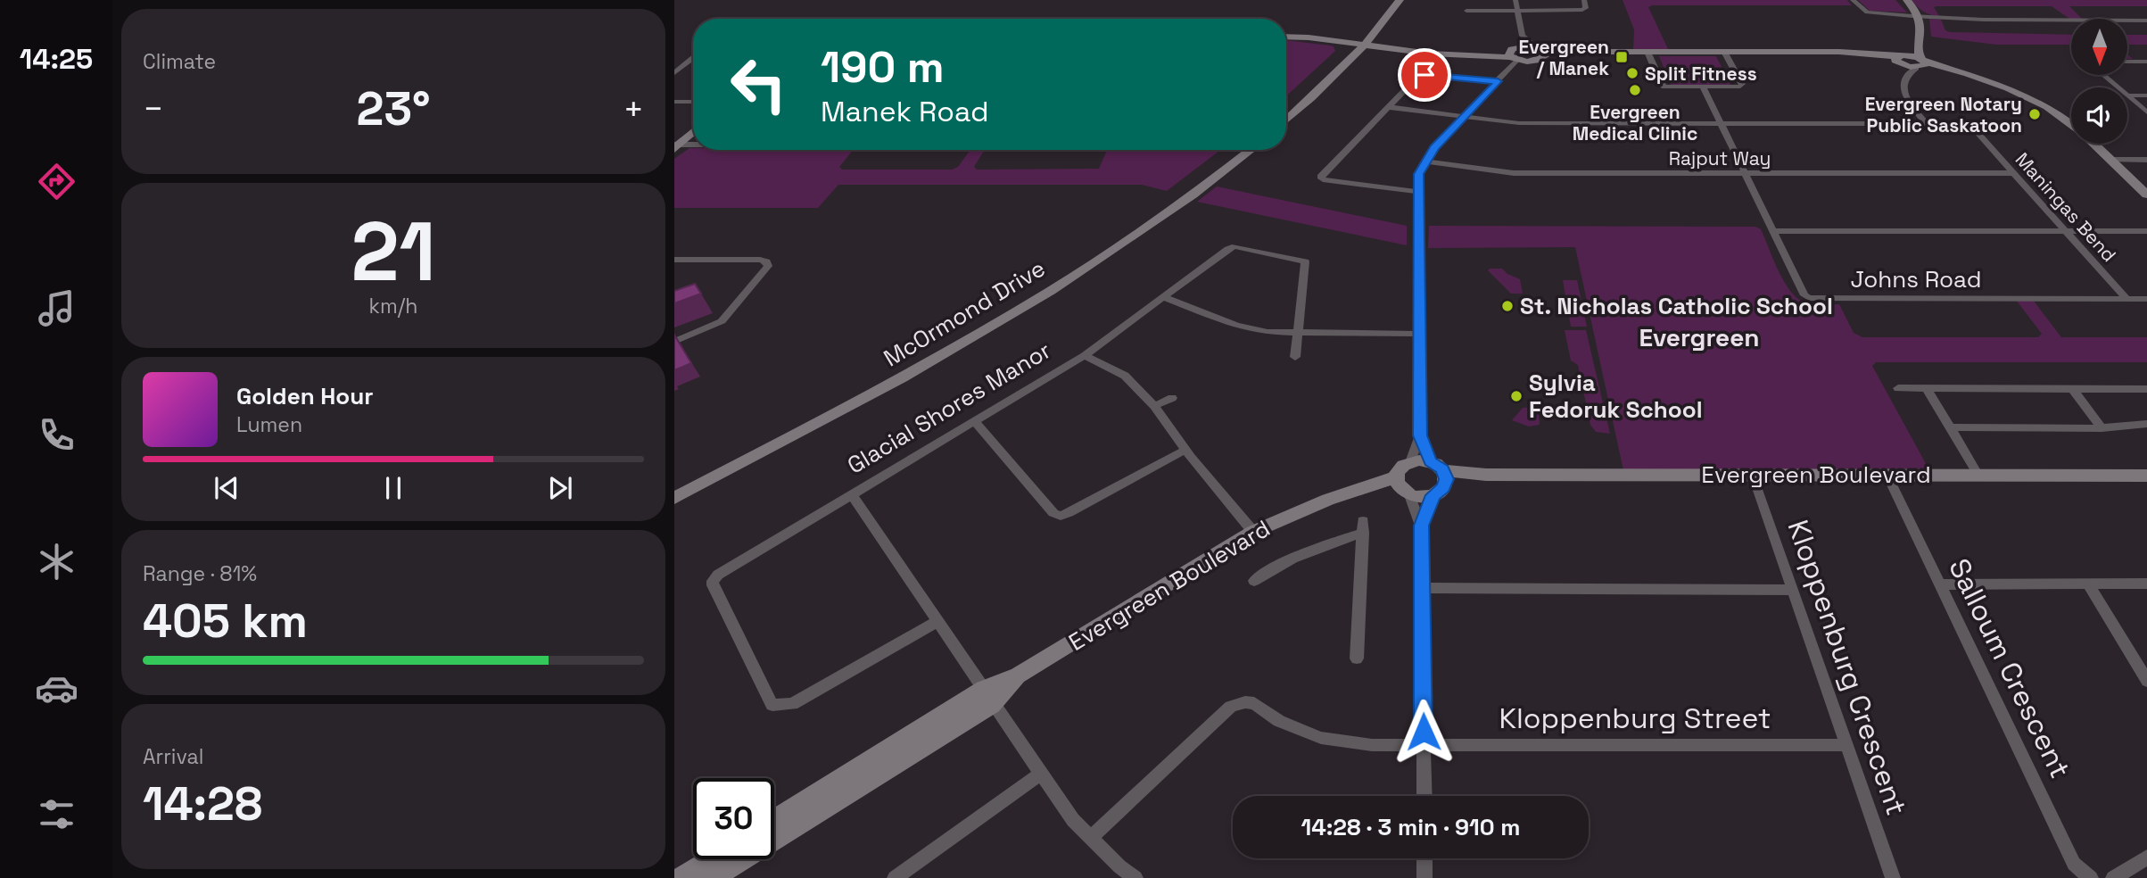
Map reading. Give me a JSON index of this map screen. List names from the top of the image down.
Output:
{
  "streets": {
    "street": [
      "Rajput Way",
      "Maningas Bend",
      "Johns Road",
      "McOrmond Drive",
      "Glacial Shores Manor",
      "Evergreen Boulevard",
      "Kloppenburg Crescent",
      "Salloum Crescent",
      "Kloppenburg Street"
    ]
  },
  "crossings": [
    ["Rajput Way", "Maningas Bend"],
    ["Rajput Way", "Johns Road"],
    ["Maningas Bend", "Johns Road"],
    ["Glacial Shores Manor", "Evergreen Boulevard"],
    ["Evergreen Boulevard", "Kloppenburg Crescent"],
    ["Evergreen Boulevard", "Salloum Crescent"],
    ["Kloppenburg Crescent", "Kloppenburg Street"]
  ],
  "districts": ["Evergreen"],
  "places": {
    "transit": ["Evergreen / Manek"],
    "other": [
      "Split Fitness",
      "Evergreen Medical Clinic",
      "Evergreen Notary Public Saskatoon",
      "St. Nicholas Catholic School",
      "Sylvia Fedoruk School"
    ]
  },
  "north": "bottom",
  "page": {
    "tabs": "14:25",
    "tile": [
      "Climate",
      ["21", "km/h"],
      ["Range · 81%", "405 km"],
      ["Arrival", "14:28"]
    ],
    "turn": ["190 m", "Manek Road"],
    "heat": ["−", "23°", "+"],
    "song": ["Golden Hour", "Lumen"],
    "limit": "30",
    "trip": "14:28 · 3 min · 910 m"
  }
}
